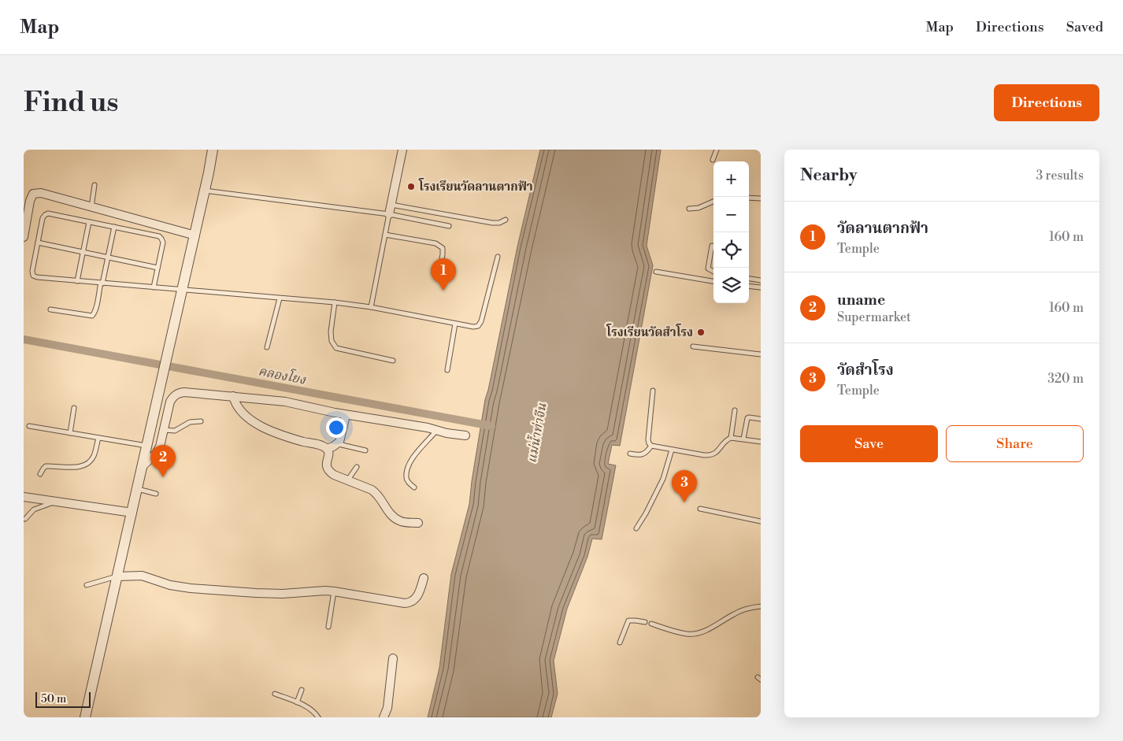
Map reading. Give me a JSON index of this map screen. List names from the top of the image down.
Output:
{
  "water": ["คลองโยง", "แม่น้ำท่าจีน"],
  "places": ["โรงเรียนวัดลานตากฟ้า", "โรงเรียนวัดสำโรง"],
  "scale_bar": "50 m",
  "page": {
    "header": "Map",
    "nav": ["Map", "Directions", "Saved"],
    "buttons": [
      "Directions",
      ["Save", "Share"]
    ],
    "title": "Find us",
    "heading": ["Nearby", "3 results"],
    "map_buttons": ["+", "−"],
    "list": [
      {
        "mark": "1",
        "name": "วัดลานตากฟ้า",
        "note": "Temple",
        "value": "160 m"
      },
      {
        "mark": "2",
        "name": "uname",
        "note": "Supermarket",
        "value": "160 m"
      },
      {
        "mark": "3",
        "name": "วัดสำโรง",
        "note": "Temple",
        "value": "320 m"
      }
    ],
    "pins": ["1", "2", "3"],
    "scale": "50 m"
  }
}
